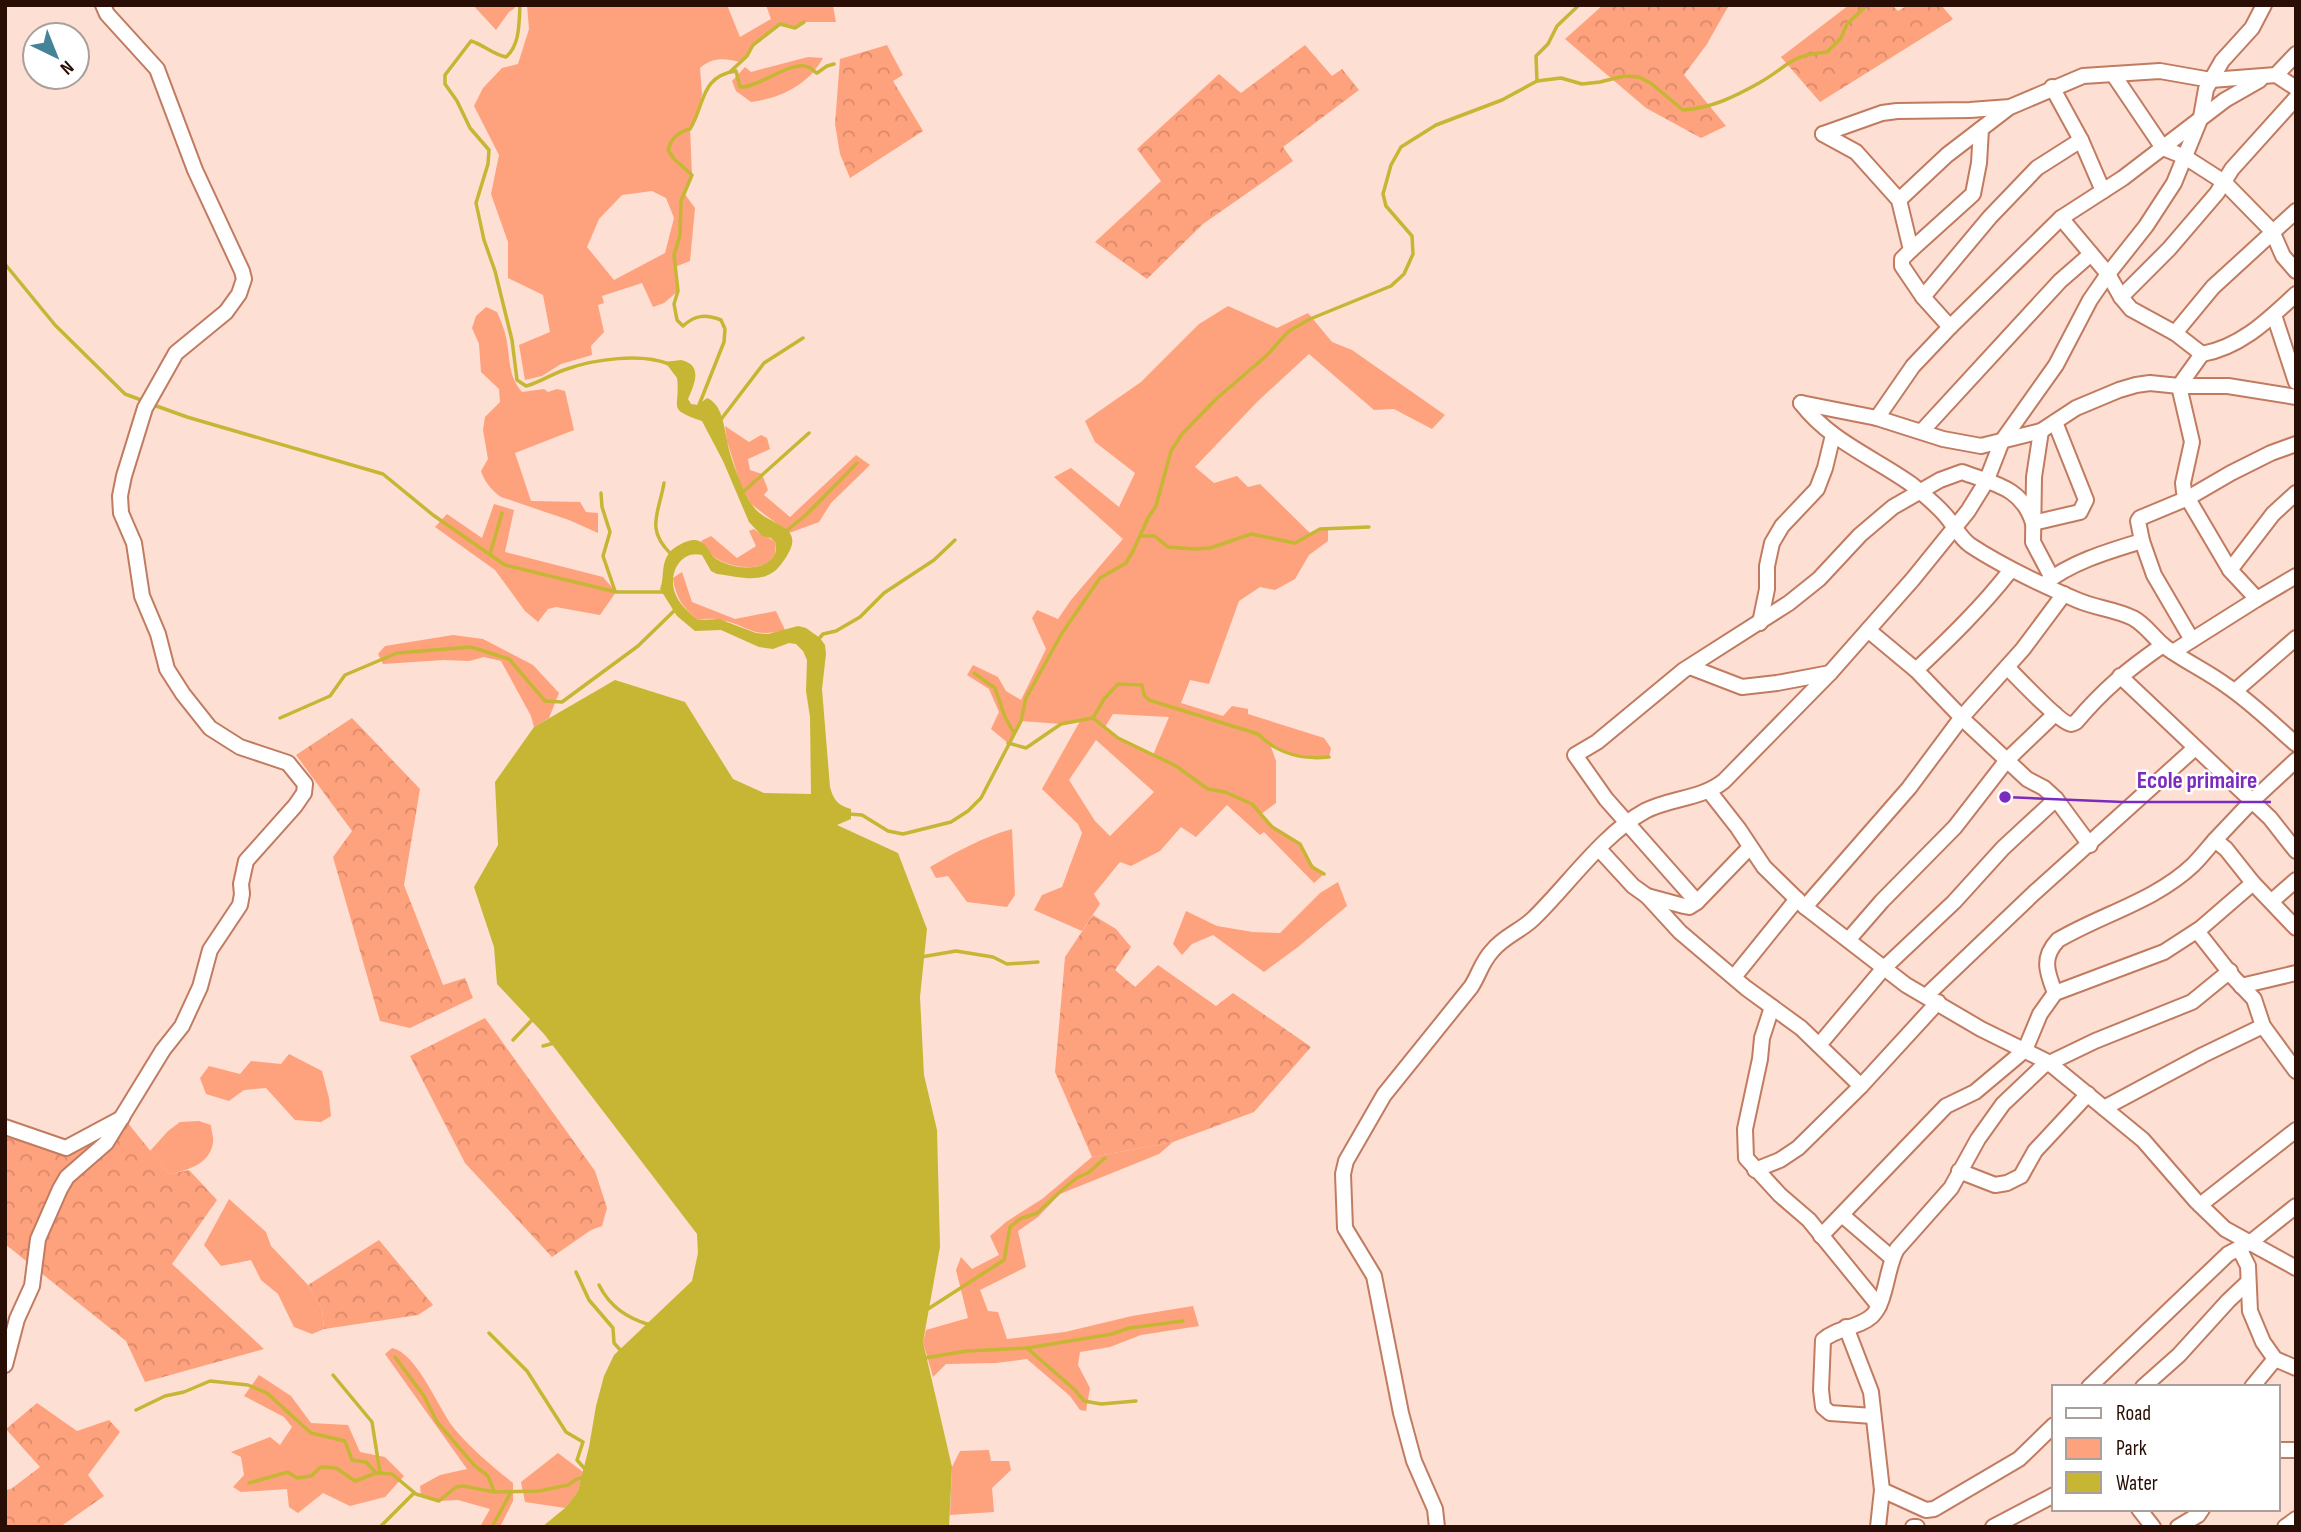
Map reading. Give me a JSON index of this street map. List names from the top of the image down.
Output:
{
  "places": ["Ecole primaire"],
  "legend": ["Road", "Park", "Water"],
  "north": "bottom right"
}
